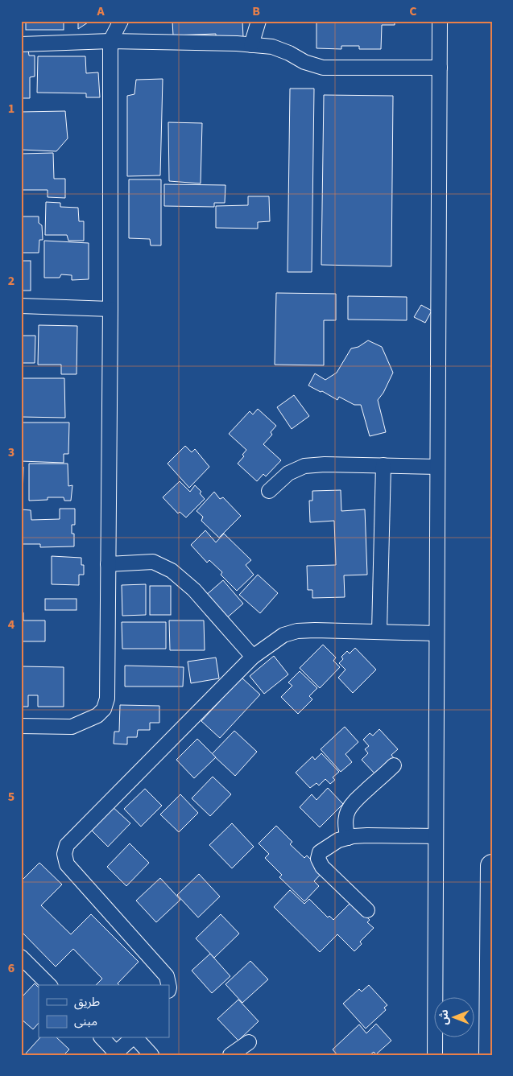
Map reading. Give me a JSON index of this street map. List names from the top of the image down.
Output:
{
  "legend": ["طريق", "مبنى"],
  "north": "left",
  "grid": {
    "columns": ["A", "B", "C"],
    "rows": [
      "1",
      "2",
      "3",
      "4",
      "5",
      "6"
    ]
  }
}
